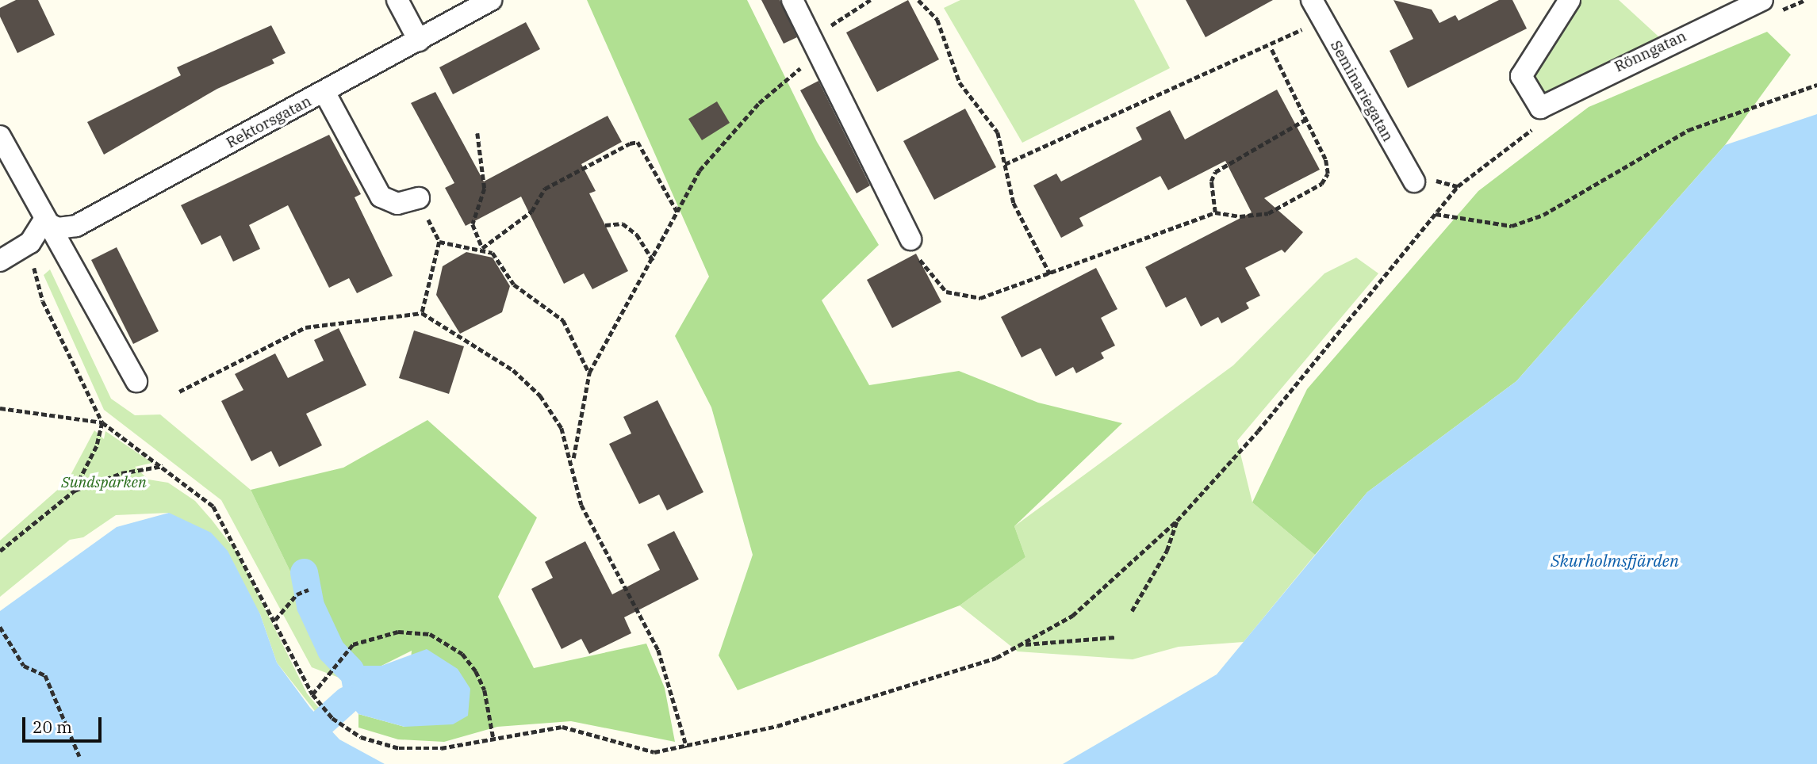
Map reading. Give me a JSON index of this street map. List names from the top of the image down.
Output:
{
  "streets": {
    "street": ["Rönngatan", "Seminariegatan", "Rektorsgatan"]
  },
  "water": ["Skurholmsfjärden"],
  "parks": ["Sundsparken"],
  "scale_bar": "20 m"
}
